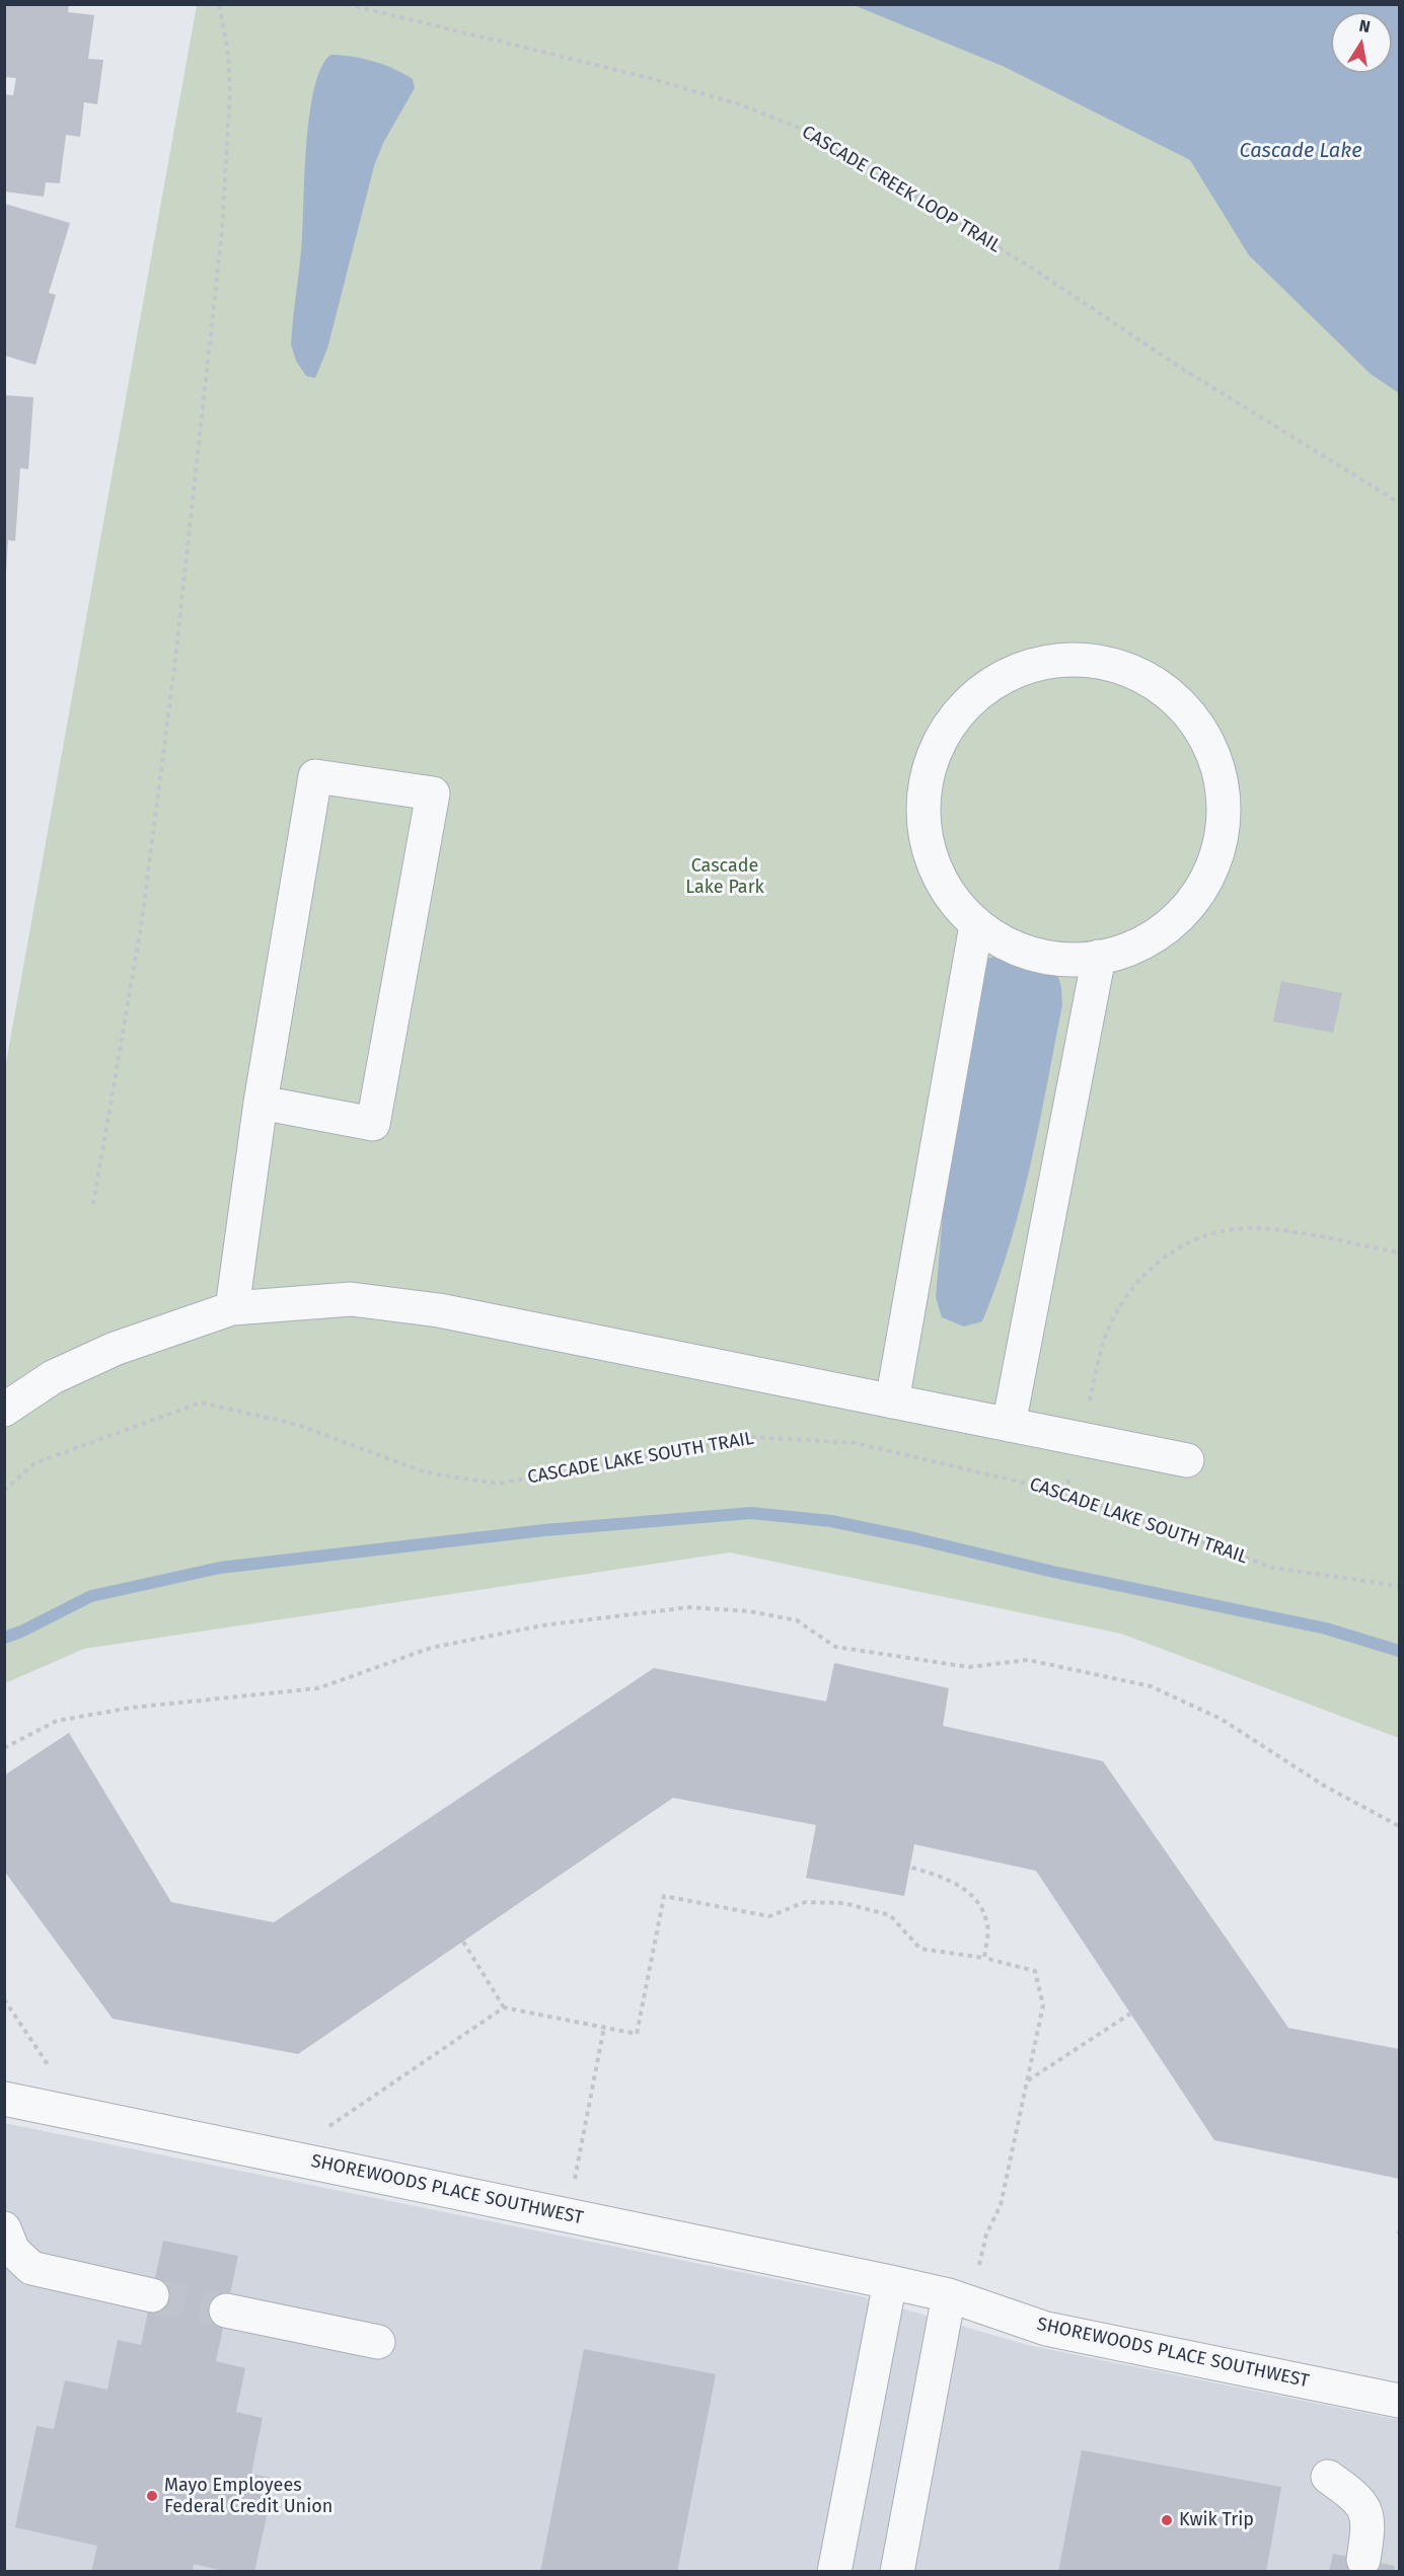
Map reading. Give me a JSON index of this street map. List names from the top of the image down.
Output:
{
  "streets": {
    "street": ["SHOREWOODS PLACE SOUTHWEST"],
    "path": ["CASCADE CREEK LOOP TRAIL", "CASCADE LAKE SOUTH TRAIL"]
  },
  "water": ["Cascade Lake"],
  "parks": ["Cascade Lake Park"],
  "places": ["Mayo Employees Federal Credit Union", "Kwik Trip"],
  "north": "top"
}
